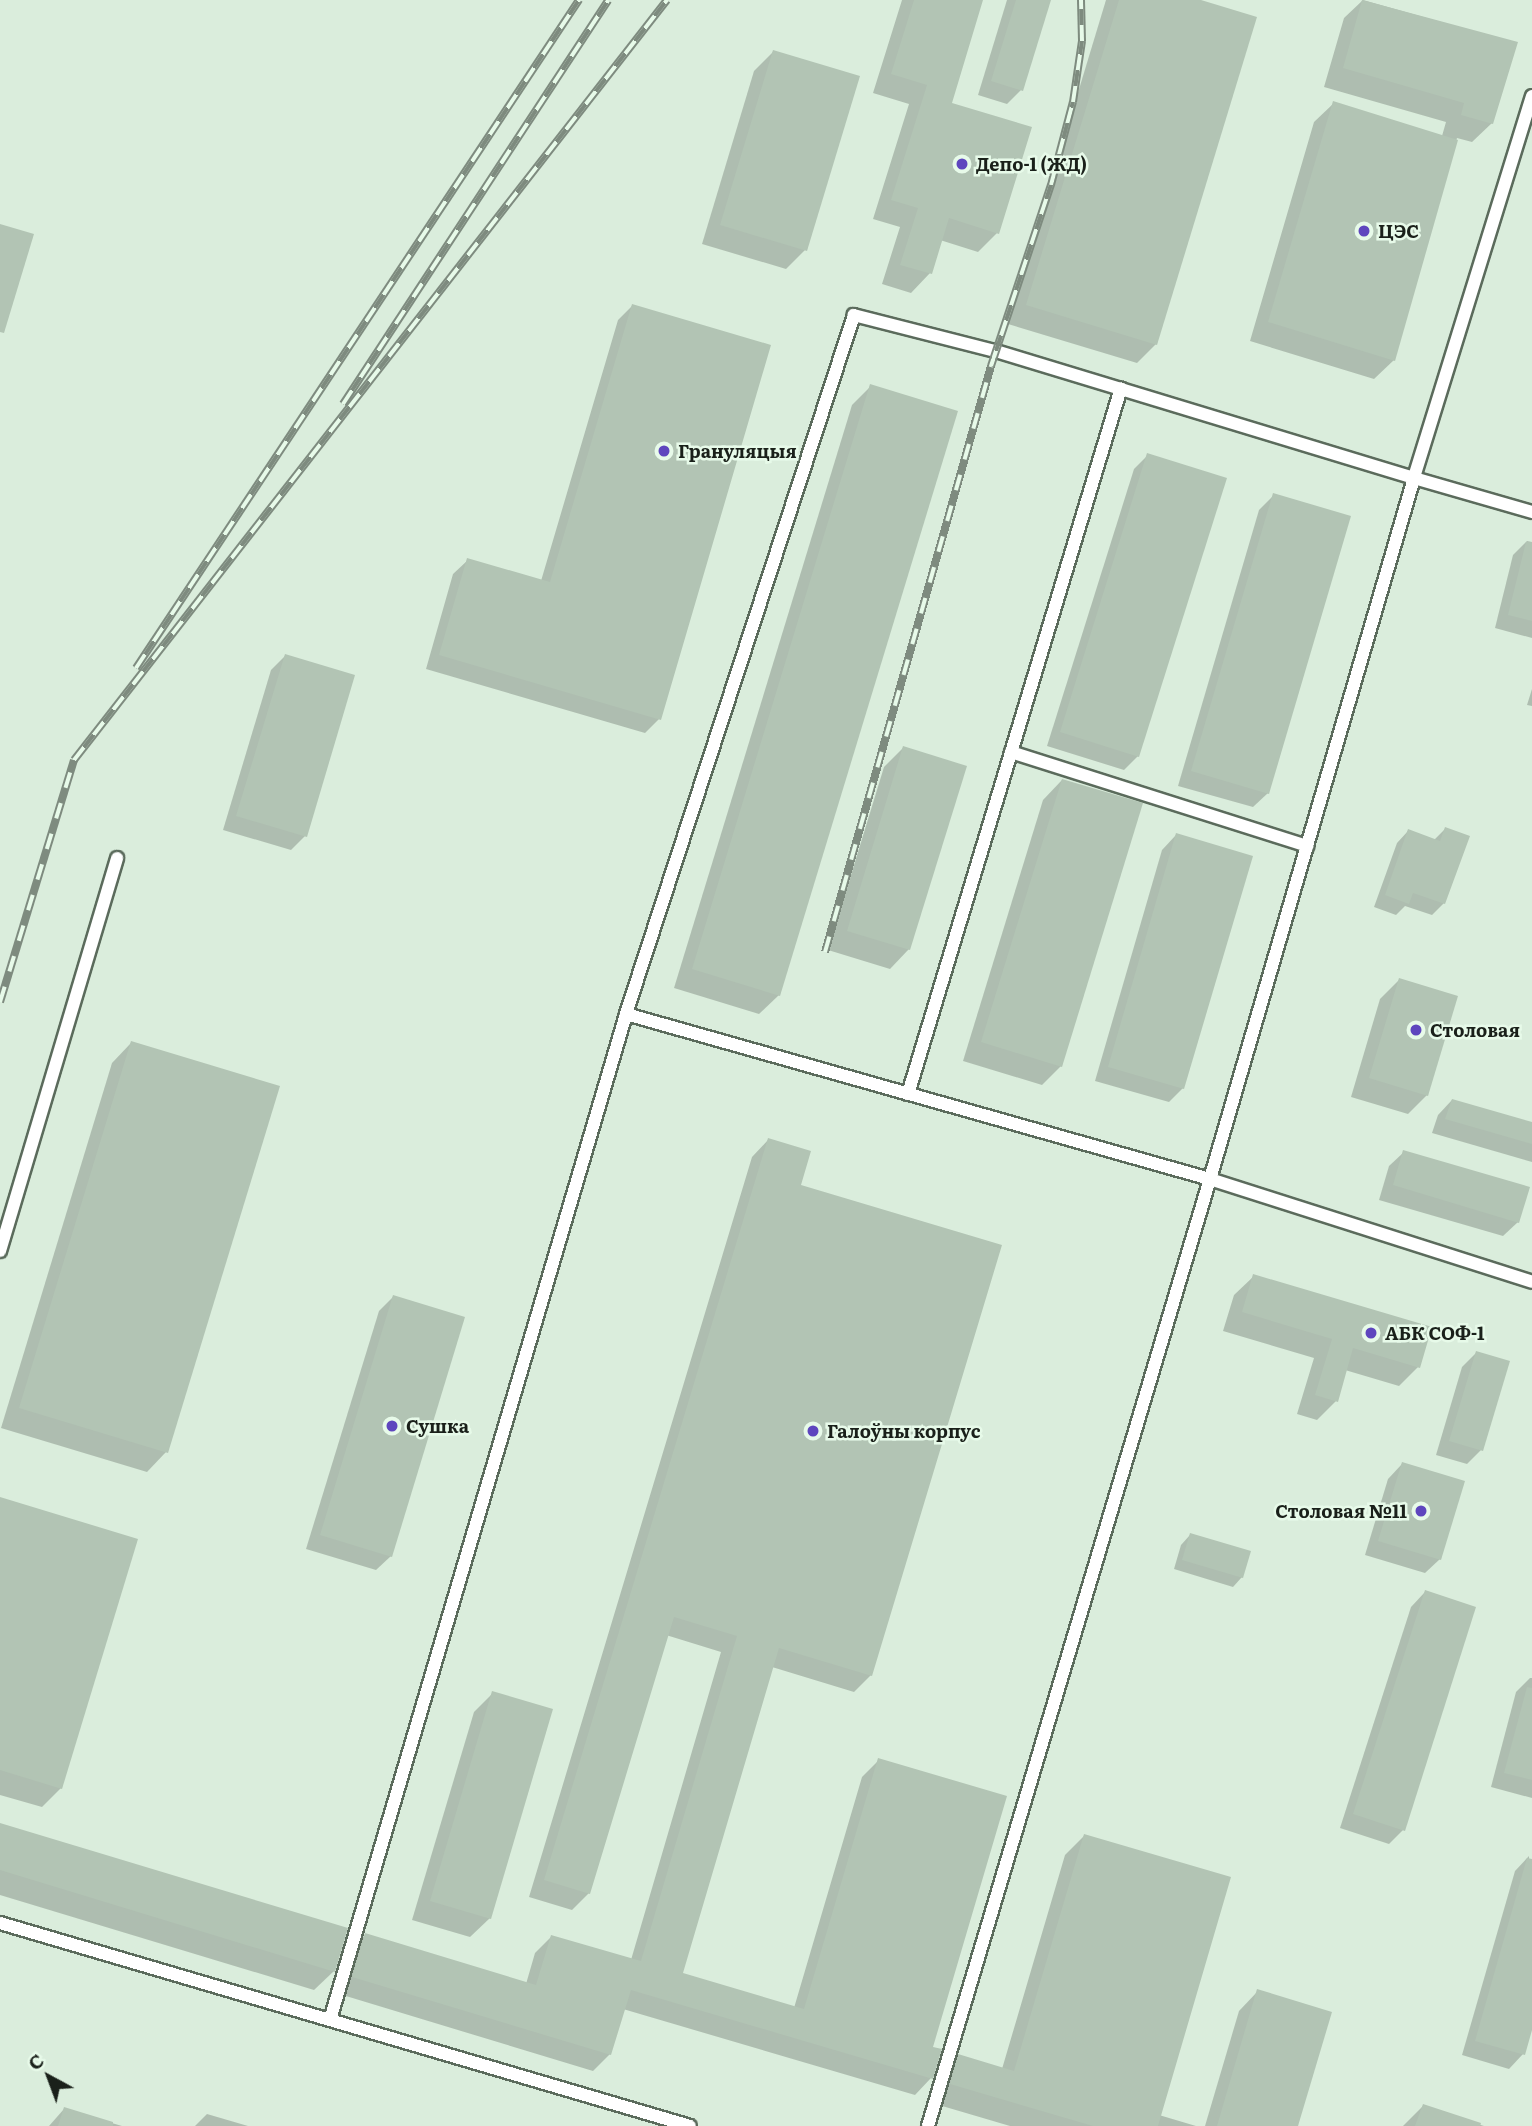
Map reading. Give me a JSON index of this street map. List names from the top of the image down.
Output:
{
  "places": [
    "Депо-1 (ЖД)",
    "ЦЭС",
    "Грануляцыя",
    "Столовая",
    "АБК СОФ-1",
    "Сушка",
    "Галоўны корпус",
    "Столовая №11"
  ],
  "north": "top left"
}
